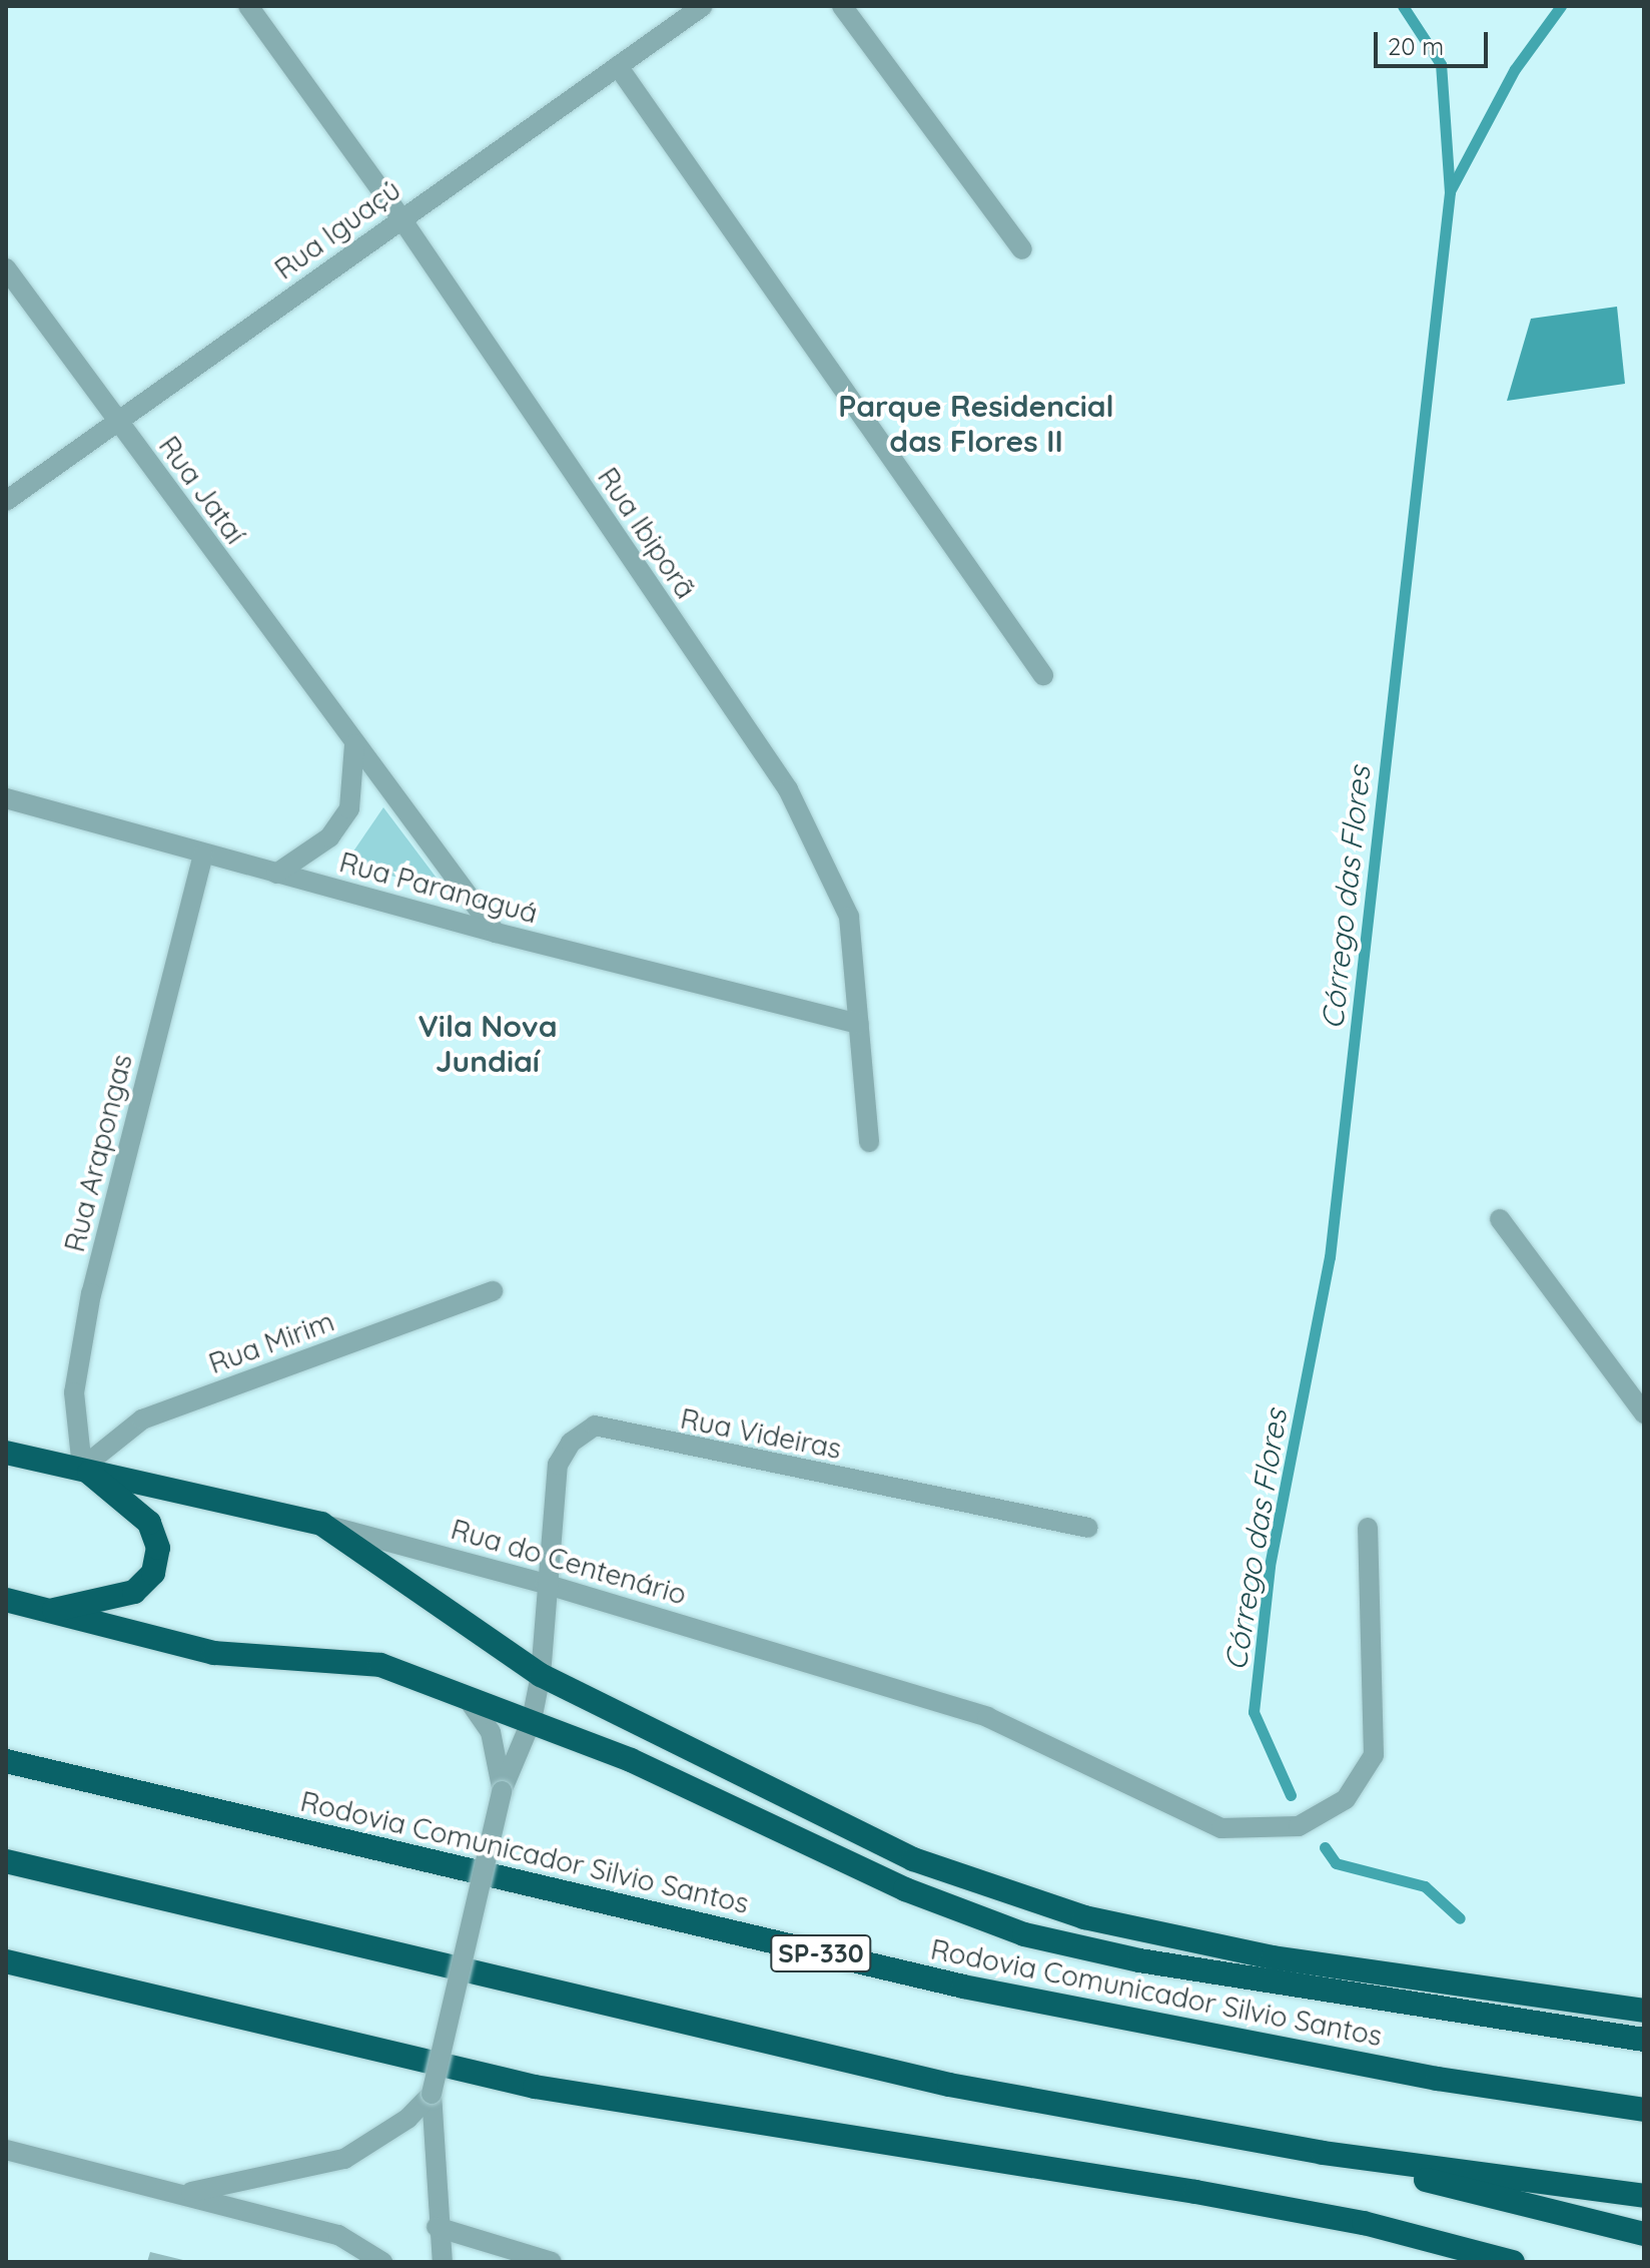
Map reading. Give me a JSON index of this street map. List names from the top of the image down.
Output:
{
  "streets": {
    "highway": ["Rua do Centenário", "Rodovia Comunicador Silvio Santos", "SP-330"],
    "street": [
      "Rua Iguaçú",
      "Rua Jataí",
      "Rua Ibiporã",
      "Rua Paranaguá",
      "Rua Arapongas",
      "Rua Mirim",
      "Rua Videiras"
    ]
  },
  "crossings": [
    ["Rua Iguaçú", "Rua Jataí"],
    ["Rua Iguaçú", "Rua Ibiporã"],
    ["Rua Jataí", "Rua Paranaguá"],
    ["Rua Ibiporã", "Rua Paranaguá"],
    ["Rua Paranaguá", "Rua Arapongas"],
    ["Rua Arapongas", "Rua Mirim"],
    ["Rua Arapongas", "Rua do Centenário"],
    ["Rua Mirim", "Rua do Centenário"],
    ["Rua Videiras", "Rua do Centenário"]
  ],
  "districts": ["Parque Residencial das Flores II", "Vila Nova Jundiaí"],
  "water": ["Córrego das Flores"],
  "scale_bar": "20 m"
}
